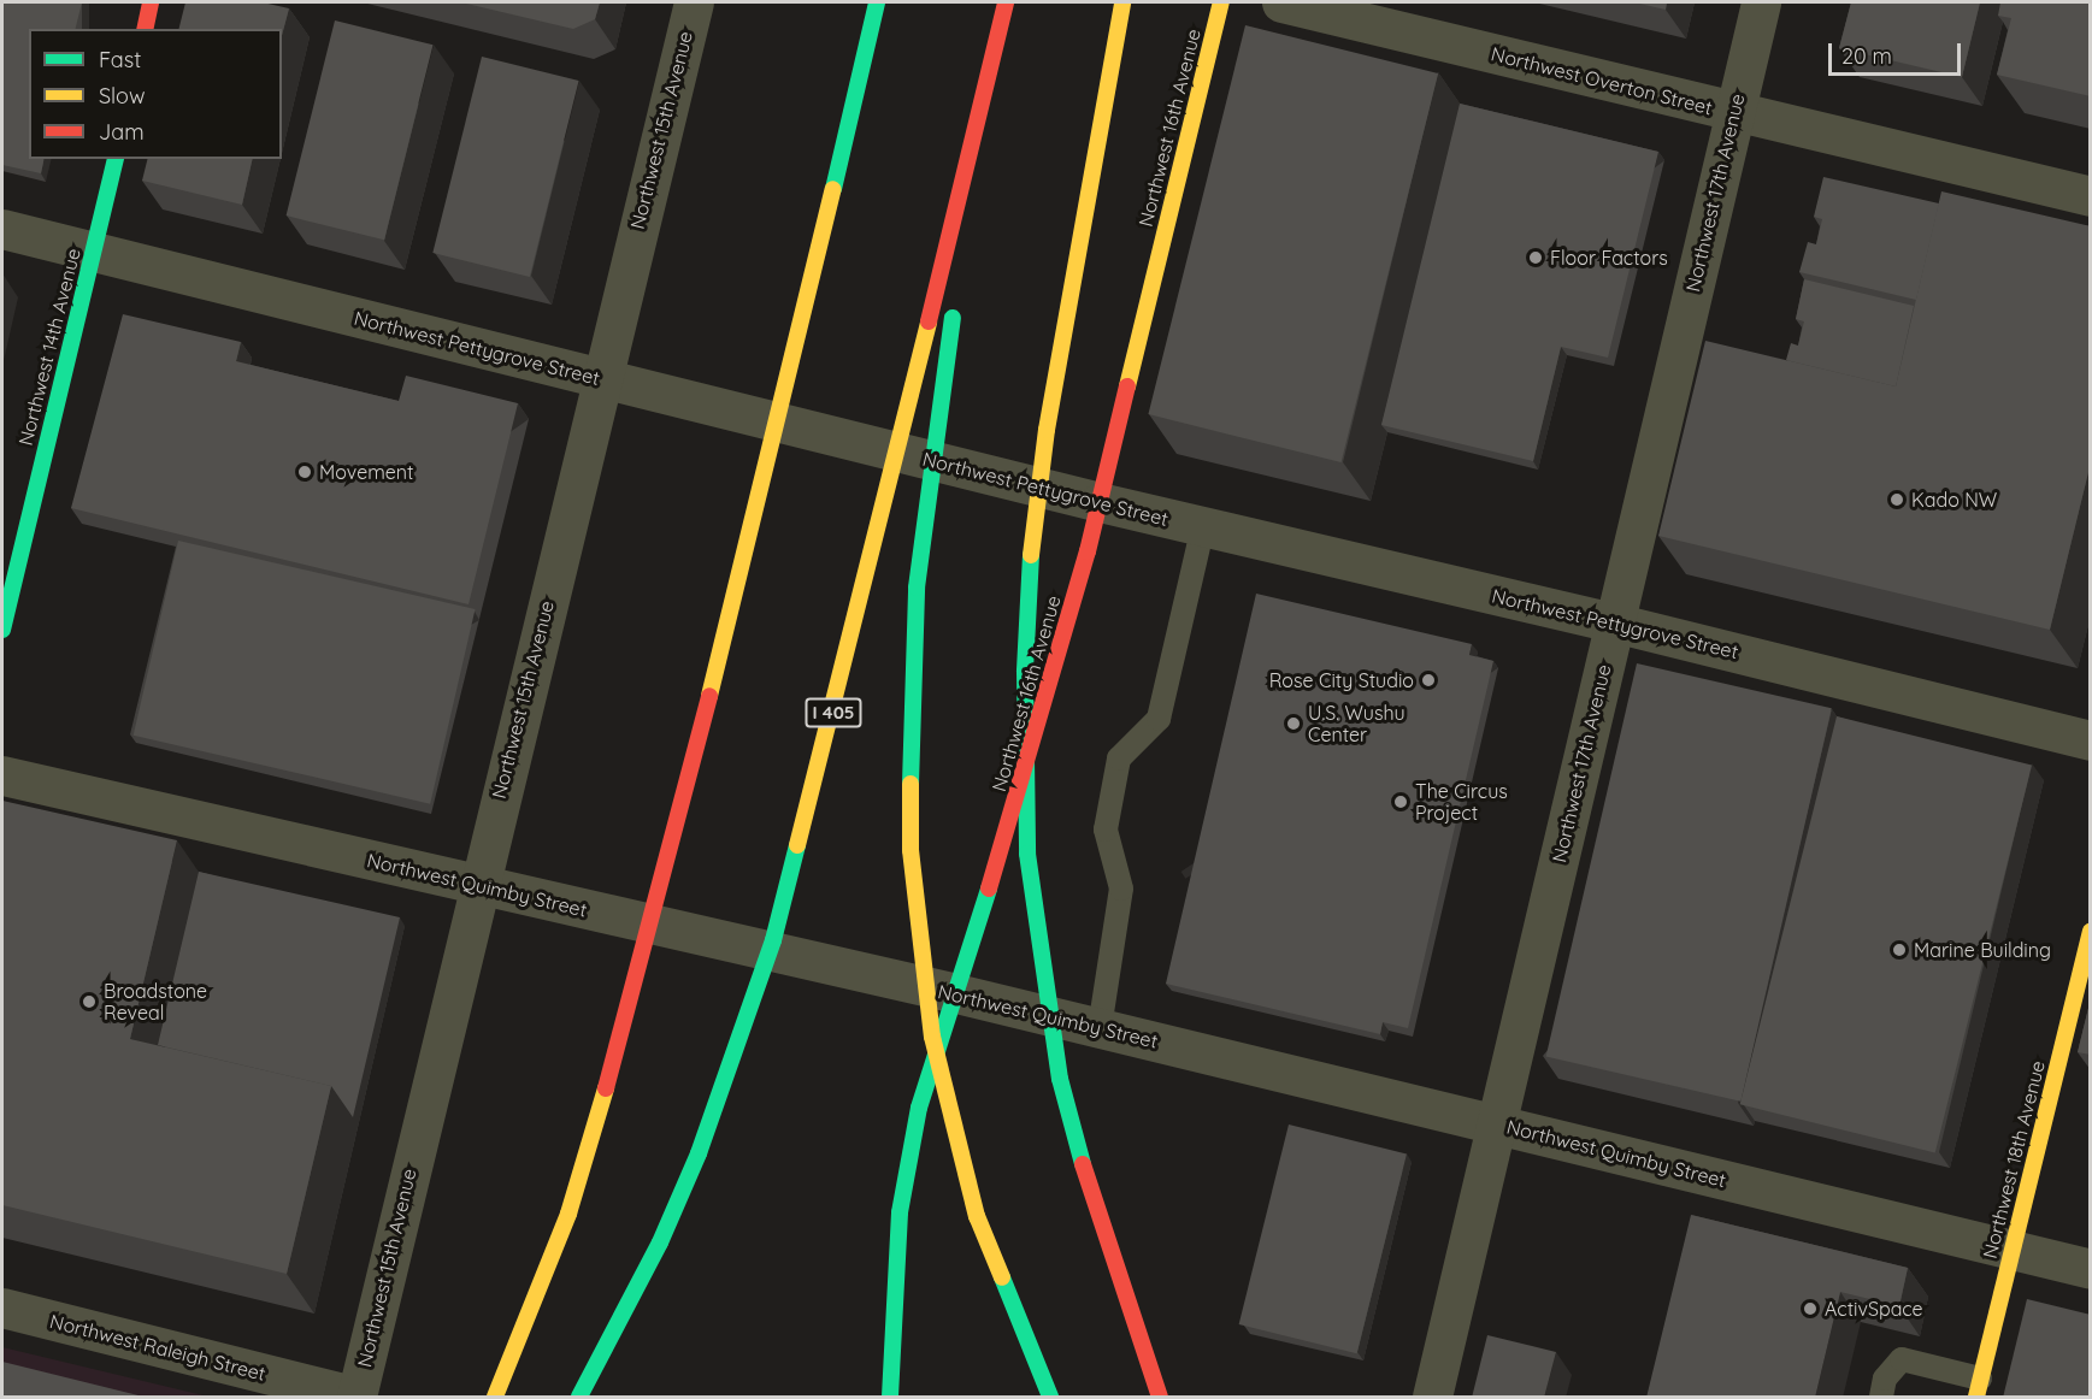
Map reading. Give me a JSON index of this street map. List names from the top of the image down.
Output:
{
  "streets": {
    "main road": [
      "Northwest 16th Avenue",
      "Northwest 14th Avenue",
      "I 405",
      "Northwest 18th Avenue"
    ],
    "street": [
      "Northwest Overton Street",
      "Northwest 15th Avenue",
      "Northwest 17th Avenue",
      "Northwest Pettygrove Street",
      "Northwest Quimby Street",
      "Northwest Raleigh Street"
    ]
  },
  "crossings": [
    ["Northwest Overton Street", "Northwest 17th Avenue"],
    ["Northwest 16th Avenue", "Northwest Pettygrove Street"],
    ["Northwest 16th Avenue", "Northwest Quimby Street"],
    ["Northwest 15th Avenue", "Northwest Pettygrove Street"],
    ["Northwest 15th Avenue", "Northwest Quimby Street"],
    ["Northwest 15th Avenue", "Northwest Raleigh Street"],
    ["Northwest 17th Avenue", "Northwest Pettygrove Street"],
    ["Northwest 17th Avenue", "Northwest Quimby Street"],
    ["Northwest 14th Avenue", "Northwest Pettygrove Street"],
    ["Northwest Quimby Street", "Northwest 18th Avenue"]
  ],
  "places": [
    "Floor Factors",
    "Movement",
    "Kado NW",
    "Rose City Studio",
    "U.S. Wushu Center",
    "The Circus Project",
    "Marine Building",
    "Broadstone Reveal",
    "ActivSpace"
  ],
  "legend": ["Fast", "Slow", "Jam"],
  "scale_bar": "20 m"
}
